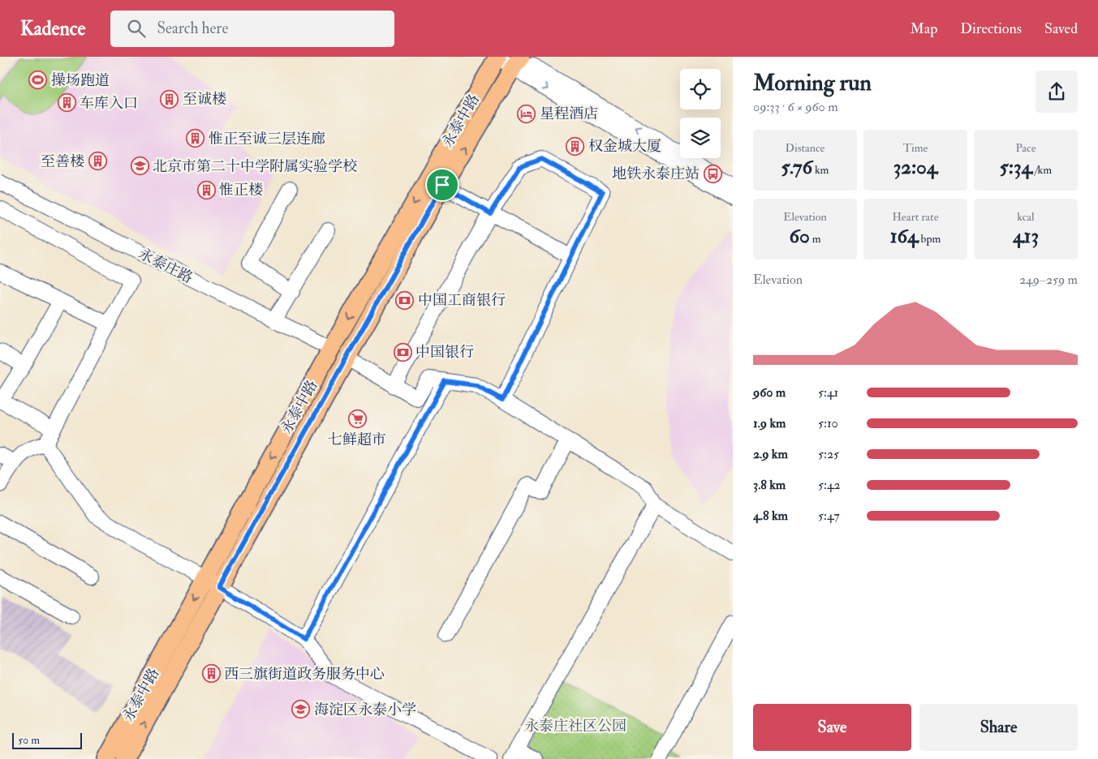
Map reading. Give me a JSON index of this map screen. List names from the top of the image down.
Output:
{
  "streets": {
    "main road": ["永泰中路"],
    "street": ["永泰庄路"]
  },
  "crossings": [
    ["永泰中路", "永泰庄路"]
  ],
  "parks": ["永泰庄社区公园"],
  "places": {
    "sports": ["操场跑道"],
    "building": [
      "至诚楼",
      "车库入口",
      "惟正至诚三层连廊",
      "权金城大厦",
      "至善楼",
      "惟正楼",
      "西三旗街道政务服务中心"
    ],
    "hotel": ["星程酒店"],
    "school or university": ["北京市第二十中学附属实验学校", "海淀区永泰小学"],
    "bus stop": ["地铁永泰庄站"],
    "bank": ["中国工商银行", "中国银行"],
    "supermarket": ["七鲜超市"]
  },
  "scale_bar": "50 m",
  "page": {
    "header": "Kadence",
    "search": "Search here",
    "nav": ["Map", "Directions", "Saved"],
    "heading": ["Morning run", "09:33 · 6 × 960 m"],
    "stats": [
      ["Distance", "5.76 km"],
      ["Time", "32:04"],
      ["Pace", "5:34 /km"],
      ["Elevation", "60 m"],
      ["Heart rate", "164 bpm"],
      ["kcal", "413"]
    ],
    "chart": ["Elevation", "249–259 m"],
    "list": [
      {
        "name": "960 m",
        "note": "5:41"
      },
      {
        "name": "1.9 km",
        "note": "5:10"
      },
      {
        "name": "2.9 km",
        "note": "5:25"
      },
      {
        "name": "3.8 km",
        "note": "5:42"
      },
      {
        "name": "4.8 km",
        "note": "5:47"
      }
    ],
    "buttons": ["Save", "Share"],
    "scale": "50 m"
  }
}
